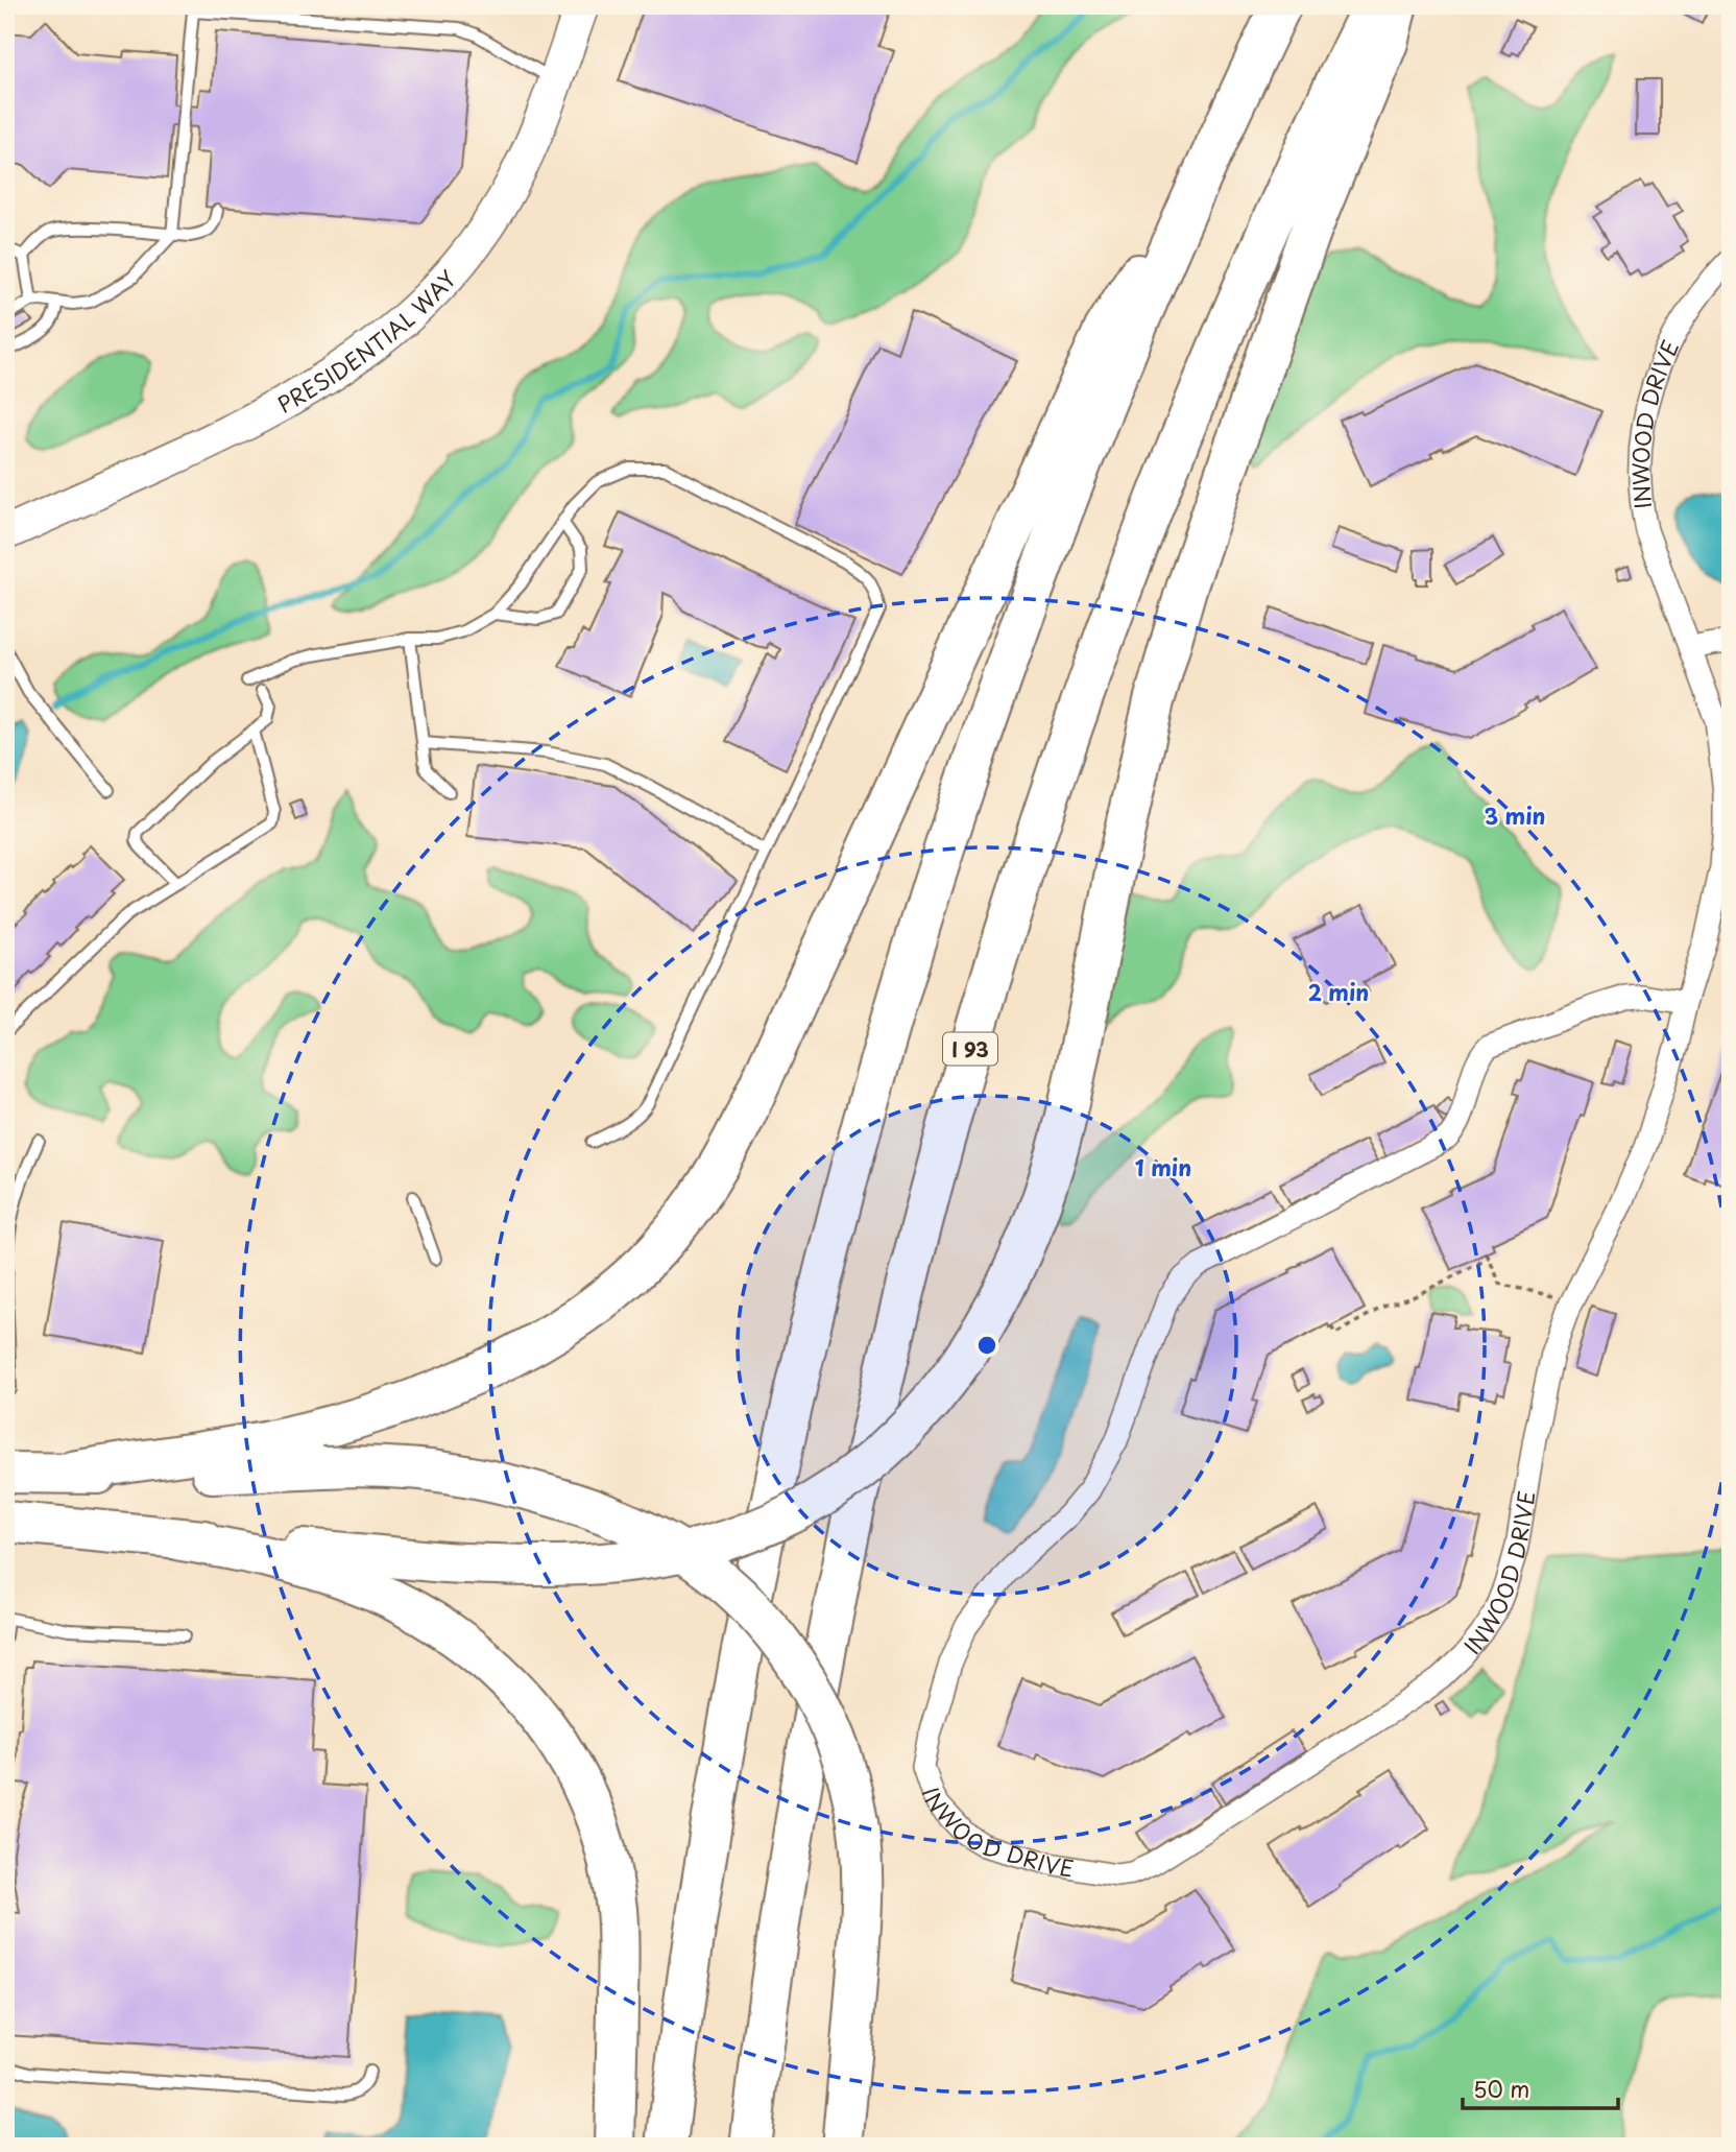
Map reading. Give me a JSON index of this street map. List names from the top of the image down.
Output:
{
  "streets": {
    "highway": ["I 93"],
    "street": ["PRESIDENTIAL WAY", "INWOOD DRIVE"]
  },
  "scale_bar": "50 m",
  "rings": ["3 min", "2 min", "1 min"]
}
